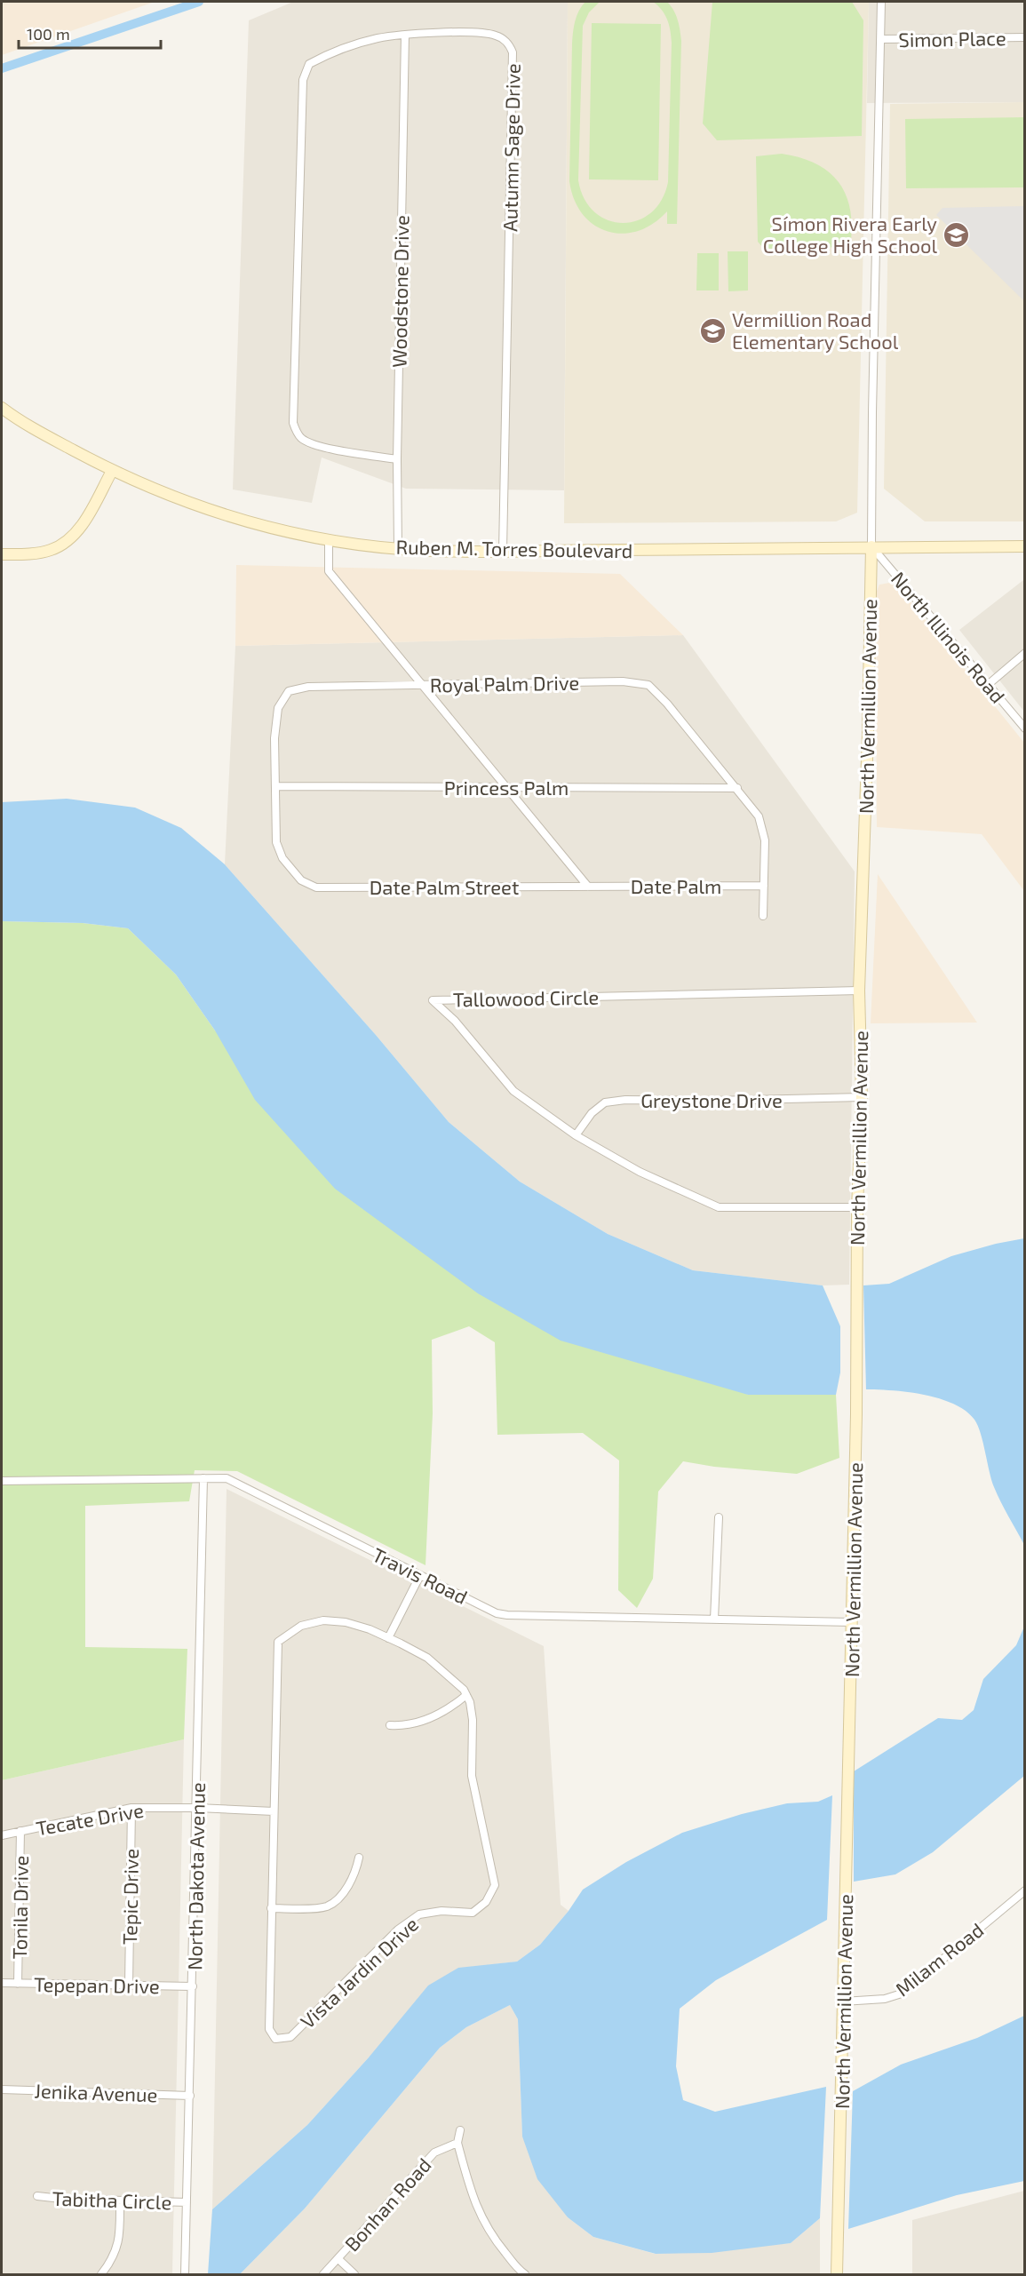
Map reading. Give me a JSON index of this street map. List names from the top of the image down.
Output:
{
  "streets": {
    "street": [
      "Simon Place",
      "Autumn Sage Drive",
      "Woodstone Drive",
      "Ruben M. Torres Boulevard",
      "North Illinois Road",
      "Royal Palm Drive",
      "North Vermillion Avenue",
      "Princess Palm",
      "Date Palm",
      "Date Palm Street",
      "Tallowood Circle",
      "Greystone Drive",
      "Travis Road",
      "Tecate Drive",
      "North Dakota Avenue",
      "Tepic Drive",
      "Tonila Drive",
      "Milam Road",
      "Vista Jardin Drive",
      "Tepepan Drive",
      "Jenika Avenue",
      "Tabitha Circle",
      "Bonhan Road"
    ]
  },
  "crossings": [
    ["Simon Place", "North Vermillion Avenue"],
    ["Autumn Sage Drive", "Woodstone Drive"],
    ["Autumn Sage Drive", "Ruben M. Torres Boulevard"],
    ["Woodstone Drive", "Ruben M. Torres Boulevard"],
    ["Ruben M. Torres Boulevard", "North Illinois Road"],
    ["Ruben M. Torres Boulevard", "North Vermillion Avenue"],
    ["North Illinois Road", "North Vermillion Avenue"],
    ["Royal Palm Drive", "Princess Palm"],
    ["Royal Palm Drive", "Date Palm"],
    ["Royal Palm Drive", "Date Palm Street"],
    ["North Vermillion Avenue", "Tallowood Circle"],
    ["North Vermillion Avenue", "Greystone Drive"],
    ["North Vermillion Avenue", "Travis Road"],
    ["North Vermillion Avenue", "Milam Road"],
    ["Date Palm", "Date Palm Street"],
    ["Tallowood Circle", "Greystone Drive"],
    ["Travis Road", "North Dakota Avenue"],
    ["Tecate Drive", "North Dakota Avenue"],
    ["Tecate Drive", "Tepic Drive"],
    ["Tecate Drive", "Tonila Drive"],
    ["Tecate Drive", "Vista Jardin Drive"],
    ["North Dakota Avenue", "Tepepan Drive"],
    ["North Dakota Avenue", "Jenika Avenue"],
    ["North Dakota Avenue", "Tabitha Circle"],
    ["Tepic Drive", "Tepepan Drive"],
    ["Tonila Drive", "Tepepan Drive"]
  ],
  "places": {
    "school or university": ["Símon Rivera Early College High School", "Vermillion Road Elementary School"]
  },
  "scale_bar": "100 m"
}
